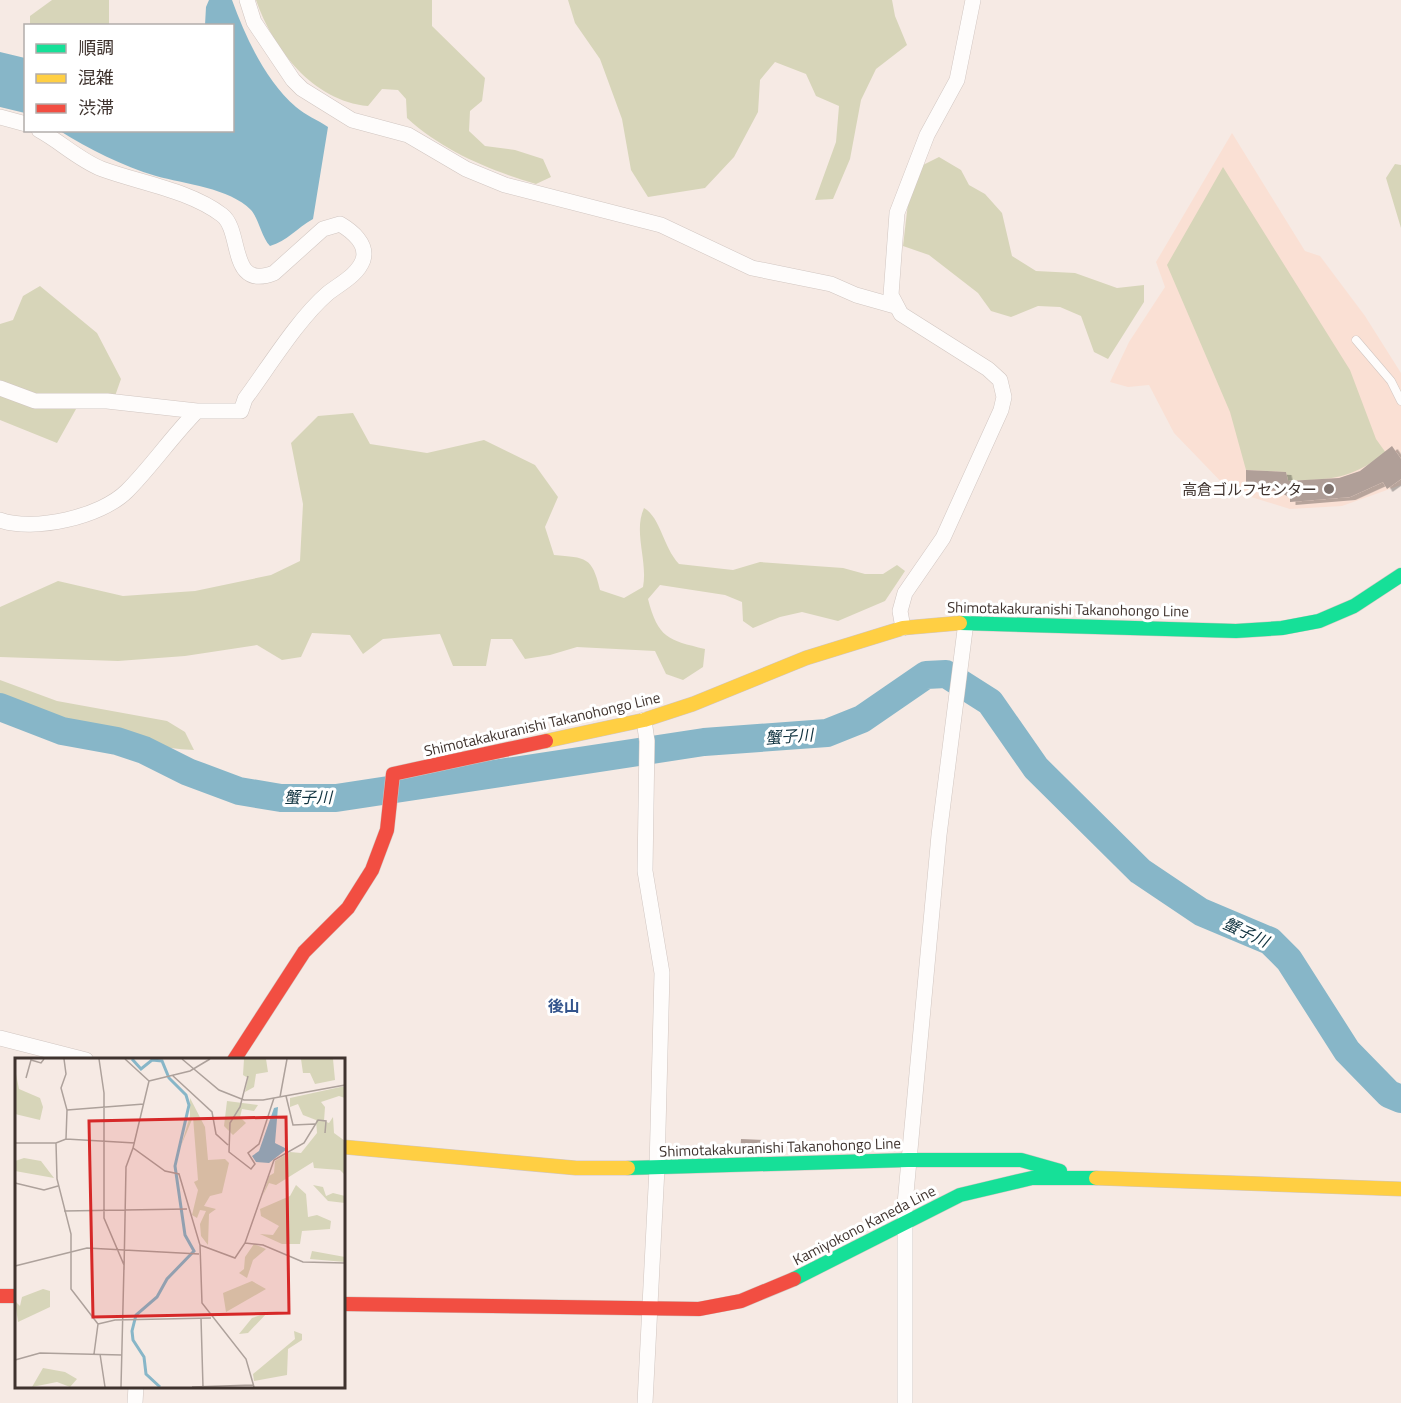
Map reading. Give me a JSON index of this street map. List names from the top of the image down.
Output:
{
  "streets": {
    "main road": ["Shimotakakuranishi Takanohongo Line", "Kamiyokono Kaneda Line"]
  },
  "crossings": [
    ["Shimotakakuranishi Takanohongo Line", "Kamiyokono Kaneda Line"]
  ],
  "districts": ["後山"],
  "water": ["蟹子川"],
  "places": ["高倉ゴルフセンター"],
  "legend": ["順調", "混雑", "渋滞"]
}
